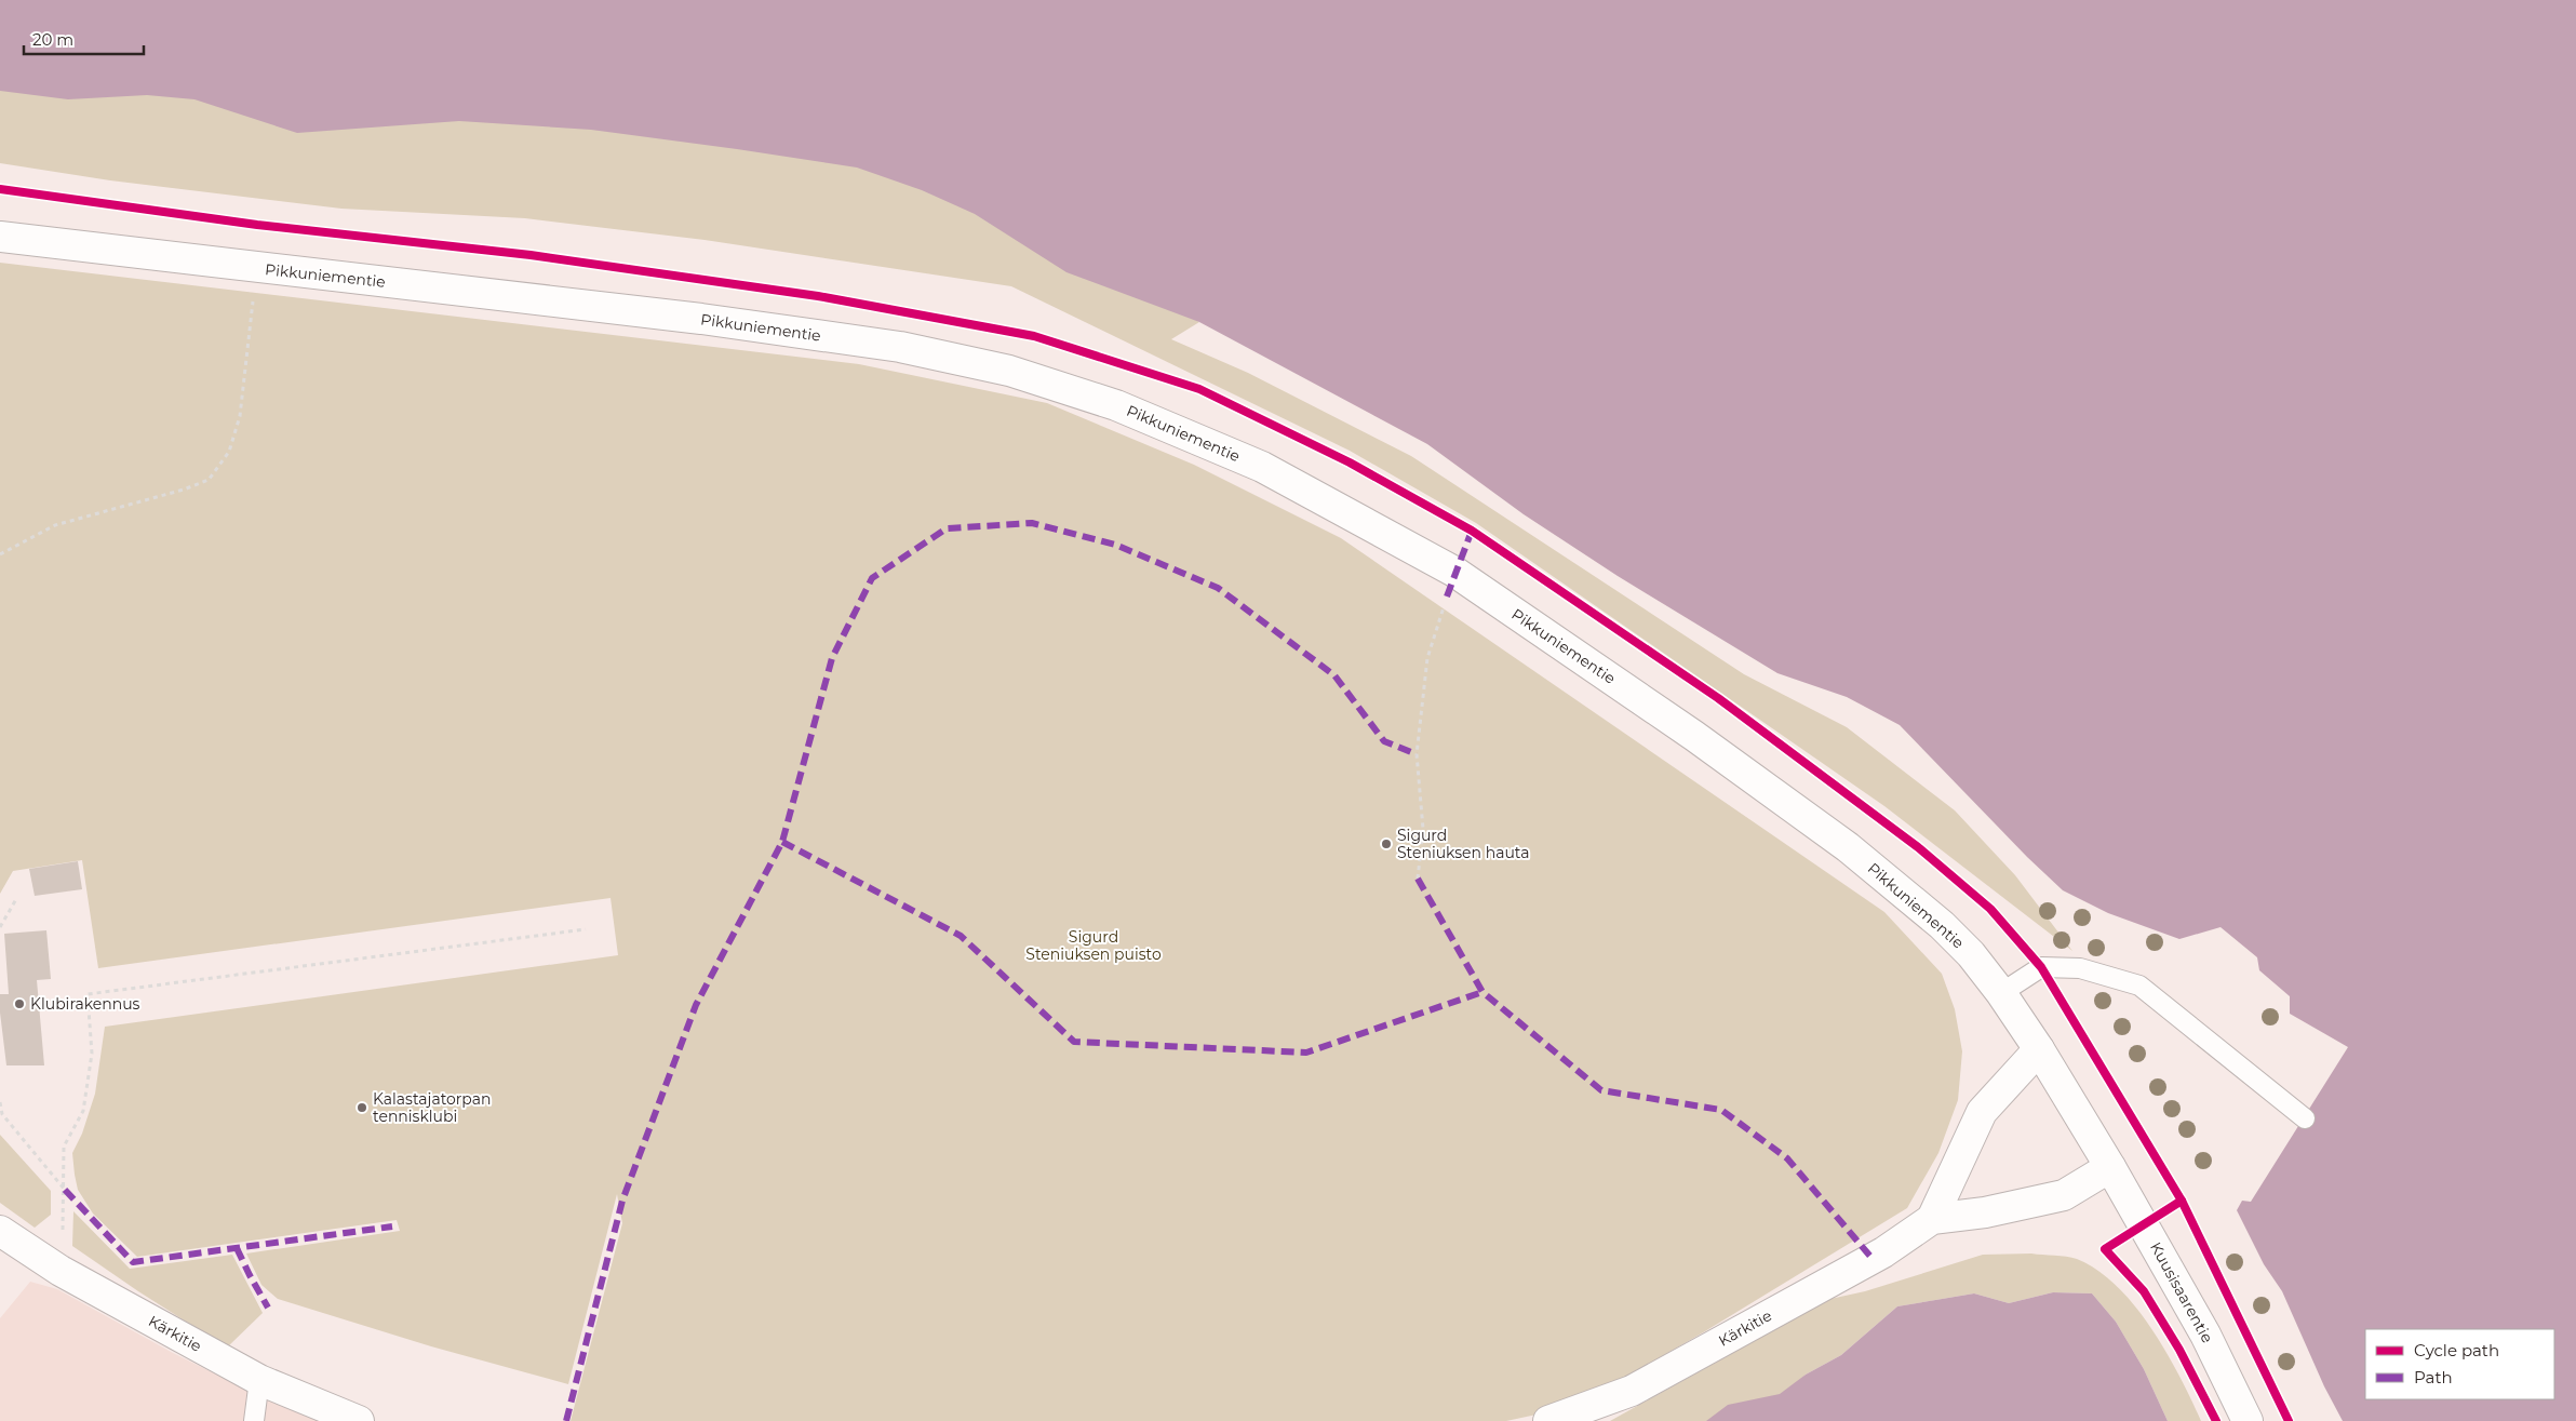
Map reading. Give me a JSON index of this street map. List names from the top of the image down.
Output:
{
  "streets": {
    "main road": ["Pikkuniementie", "Kuusisaarentie", "Kärkitie"]
  },
  "crossings": [
    ["Pikkuniementie", "Kuusisaarentie"],
    ["Pikkuniementie", "Kärkitie"],
    ["Kuusisaarentie", "Kärkitie"]
  ],
  "parks": ["Sigurd Steniuksen puisto"],
  "places": ["Sigurd Steniuksen hauta", "Klubirakennus", "Kalastajatorpan tennisklubi"],
  "legend": ["Cycle path", "Path"],
  "scale_bar": "20 m"
}
